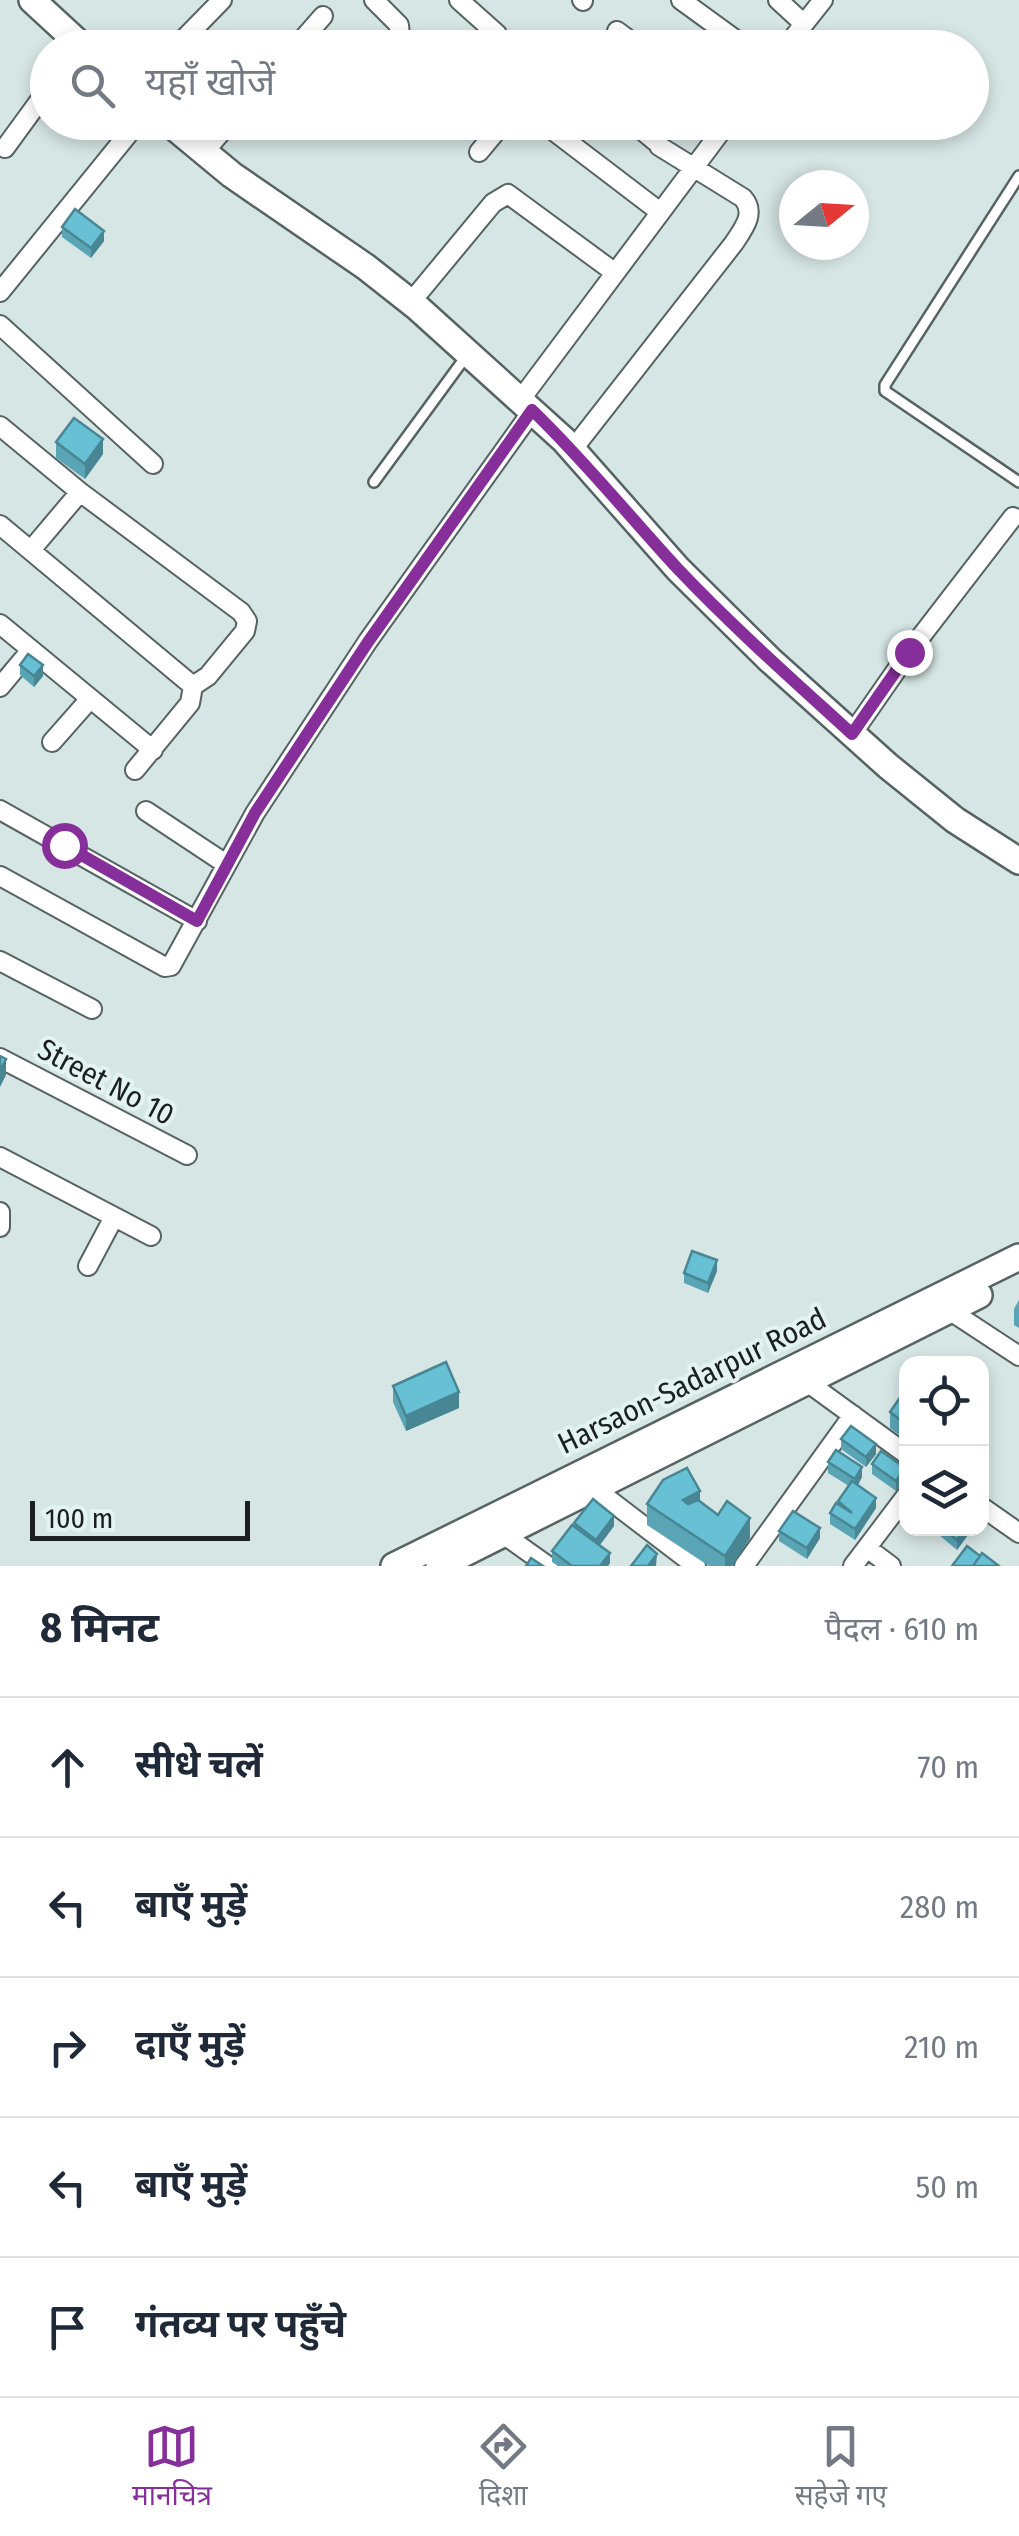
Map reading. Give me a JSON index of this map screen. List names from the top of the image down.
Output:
{
  "streets": {
    "street": ["Street No 10", "Harsaon-Sadarpur Road"]
  },
  "scale_bar": "100 m",
  "north": "right",
  "page": {
    "search": "यहाँ खोजें",
    "scale": "100 m",
    "heading": ["8 मिनट", "पैदल · 610 m"],
    "list": [
      ["सीधे चलें", "70 m"],
      ["बाएँ मुड़ें", "280 m"],
      ["दाएँ मुड़ें", "210 m"],
      ["बाएँ मुड़ें", "50 m"],
      "गंतव्य पर पहुँचे"
    ],
    "nav": ["मानचित्र", "दिशा", "सहेजे गए"]
  }
}
